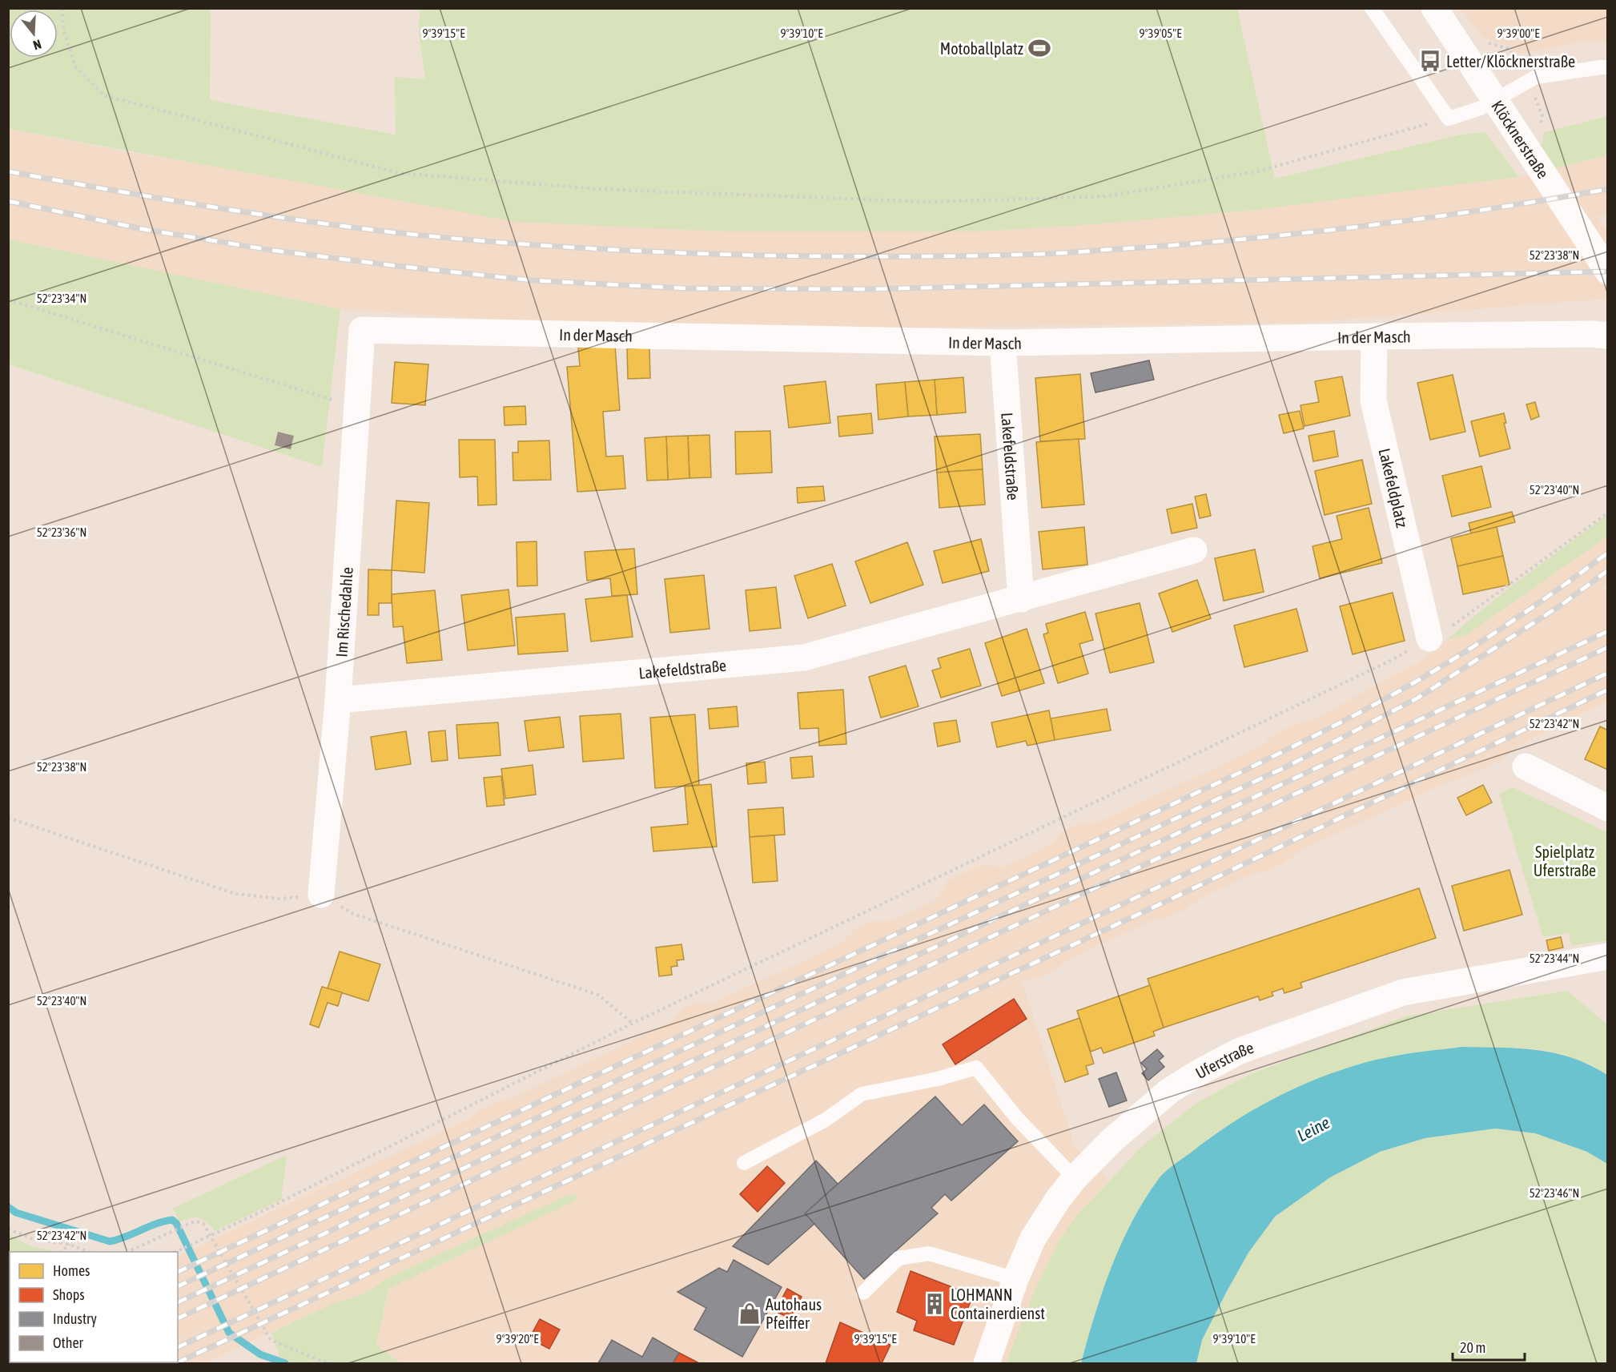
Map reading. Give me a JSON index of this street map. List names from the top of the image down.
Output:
{
  "streets": {
    "street": [
      "Klöcknerstraße",
      "In der Masch",
      "Lakefeldstraße",
      "Lakefeldplatz",
      "Im Rischedahle",
      "Uferstraße"
    ]
  },
  "crossings": [
    ["In der Masch", "Lakefeldstraße"],
    ["In der Masch", "Lakefeldplatz"],
    ["In der Masch", "Im Rischedahle"],
    ["Lakefeldstraße", "Im Rischedahle"]
  ],
  "water": ["Leine"],
  "parks": ["Spielplatz Uferstraße"],
  "places": {
    "sports": ["Motoballplatz"],
    "bus stop": ["Letter/Klöcknerstraße"],
    "building": ["LOHMANN Containerdienst"],
    "shop": ["Autohaus Pfeiffer"]
  },
  "legend": [
    "Homes",
    "Shops",
    "Industry",
    "Other"
  ],
  "scale_bar": "20 m",
  "north": "bottom",
  "coordinates": [
    "9°39'15\"E",
    "9°39'10\"E",
    "9°39'05\"E",
    "9°39'00\"E",
    "52°23'38\"N",
    "52°23'34\"N",
    "52°23'40\"N",
    "52°23'36\"N",
    "52°23'42\"N",
    "52°23'44\"N",
    "52°23'46\"N",
    "9°39'20\"E"
  ]
}
